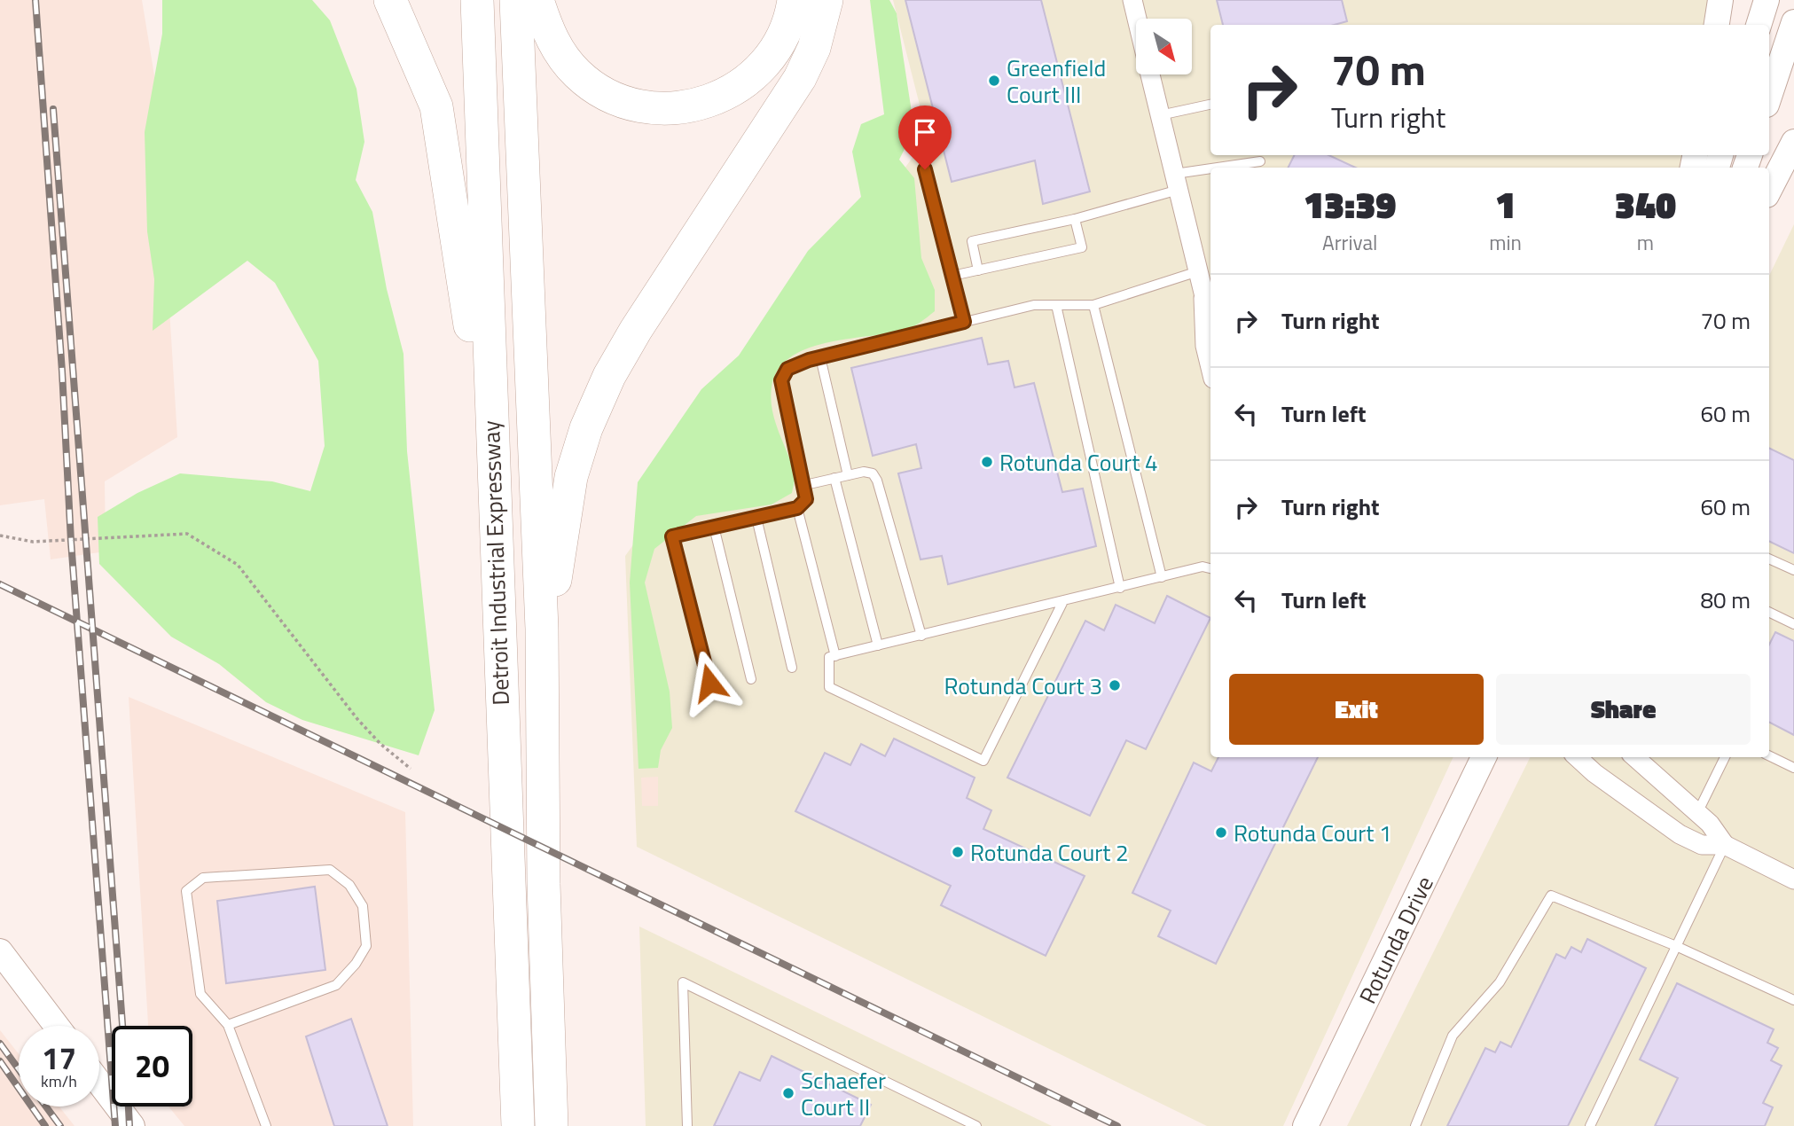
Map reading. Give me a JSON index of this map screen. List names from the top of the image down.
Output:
{
  "streets": {
    "highway": ["Detroit Industrial Expressway"],
    "main road": ["Rotunda Drive"]
  },
  "places": [
    "Greenfield Court III",
    "Rotunda Court 4",
    "Rotunda Court 3",
    "Rotunda Court 1",
    "Rotunda Court 2",
    "Schaefer Court II"
  ],
  "north": "bottom right",
  "page": {
    "turn": ["70 m", "Turn right"],
    "eta": [
      "13:39",
      "Arrival",
      "1",
      "min",
      "340",
      "m"
    ],
    "list": [
      {
        "name": "Turn right",
        "value": "70 m"
      },
      {
        "name": "Turn left",
        "value": "60 m"
      },
      {
        "name": "Turn right",
        "value": "60 m"
      },
      {
        "name": "Turn left",
        "value": "80 m"
      }
    ],
    "buttons": ["Exit", "Share"],
    "speed": "17 km/h",
    "limit": "20"
  }
}
